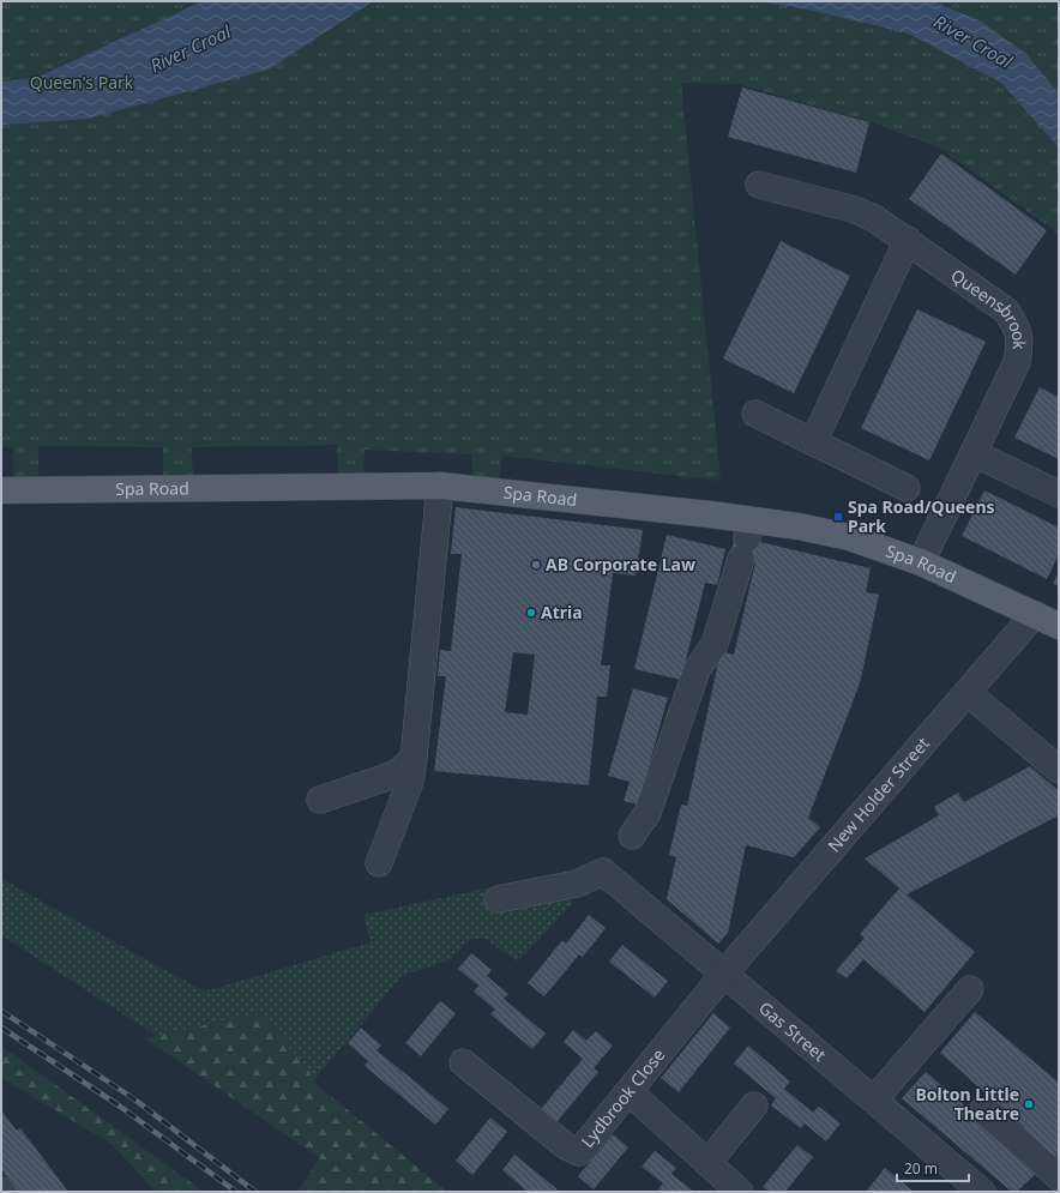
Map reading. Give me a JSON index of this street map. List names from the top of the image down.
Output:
{
  "streets": {
    "main road": ["Spa Road"],
    "street": [
      "Queensbrook",
      "New Holder Street",
      "Gas Street",
      "Lydbrook Close"
    ]
  },
  "crossings": [
    ["Queensbrook", "Spa Road"],
    ["Spa Road", "New Holder Street"],
    ["New Holder Street", "Gas Street"],
    ["New Holder Street", "Lydbrook Close"],
    ["Gas Street", "Lydbrook Close"]
  ],
  "water": ["River Croal"],
  "parks": ["Queen's Park"],
  "places": {
    "transit": ["Spa Road/Queens Park"],
    "other": ["AB Corporate Law", "Atria", "Bolton Little Theatre"]
  },
  "scale_bar": "20 m"
}
